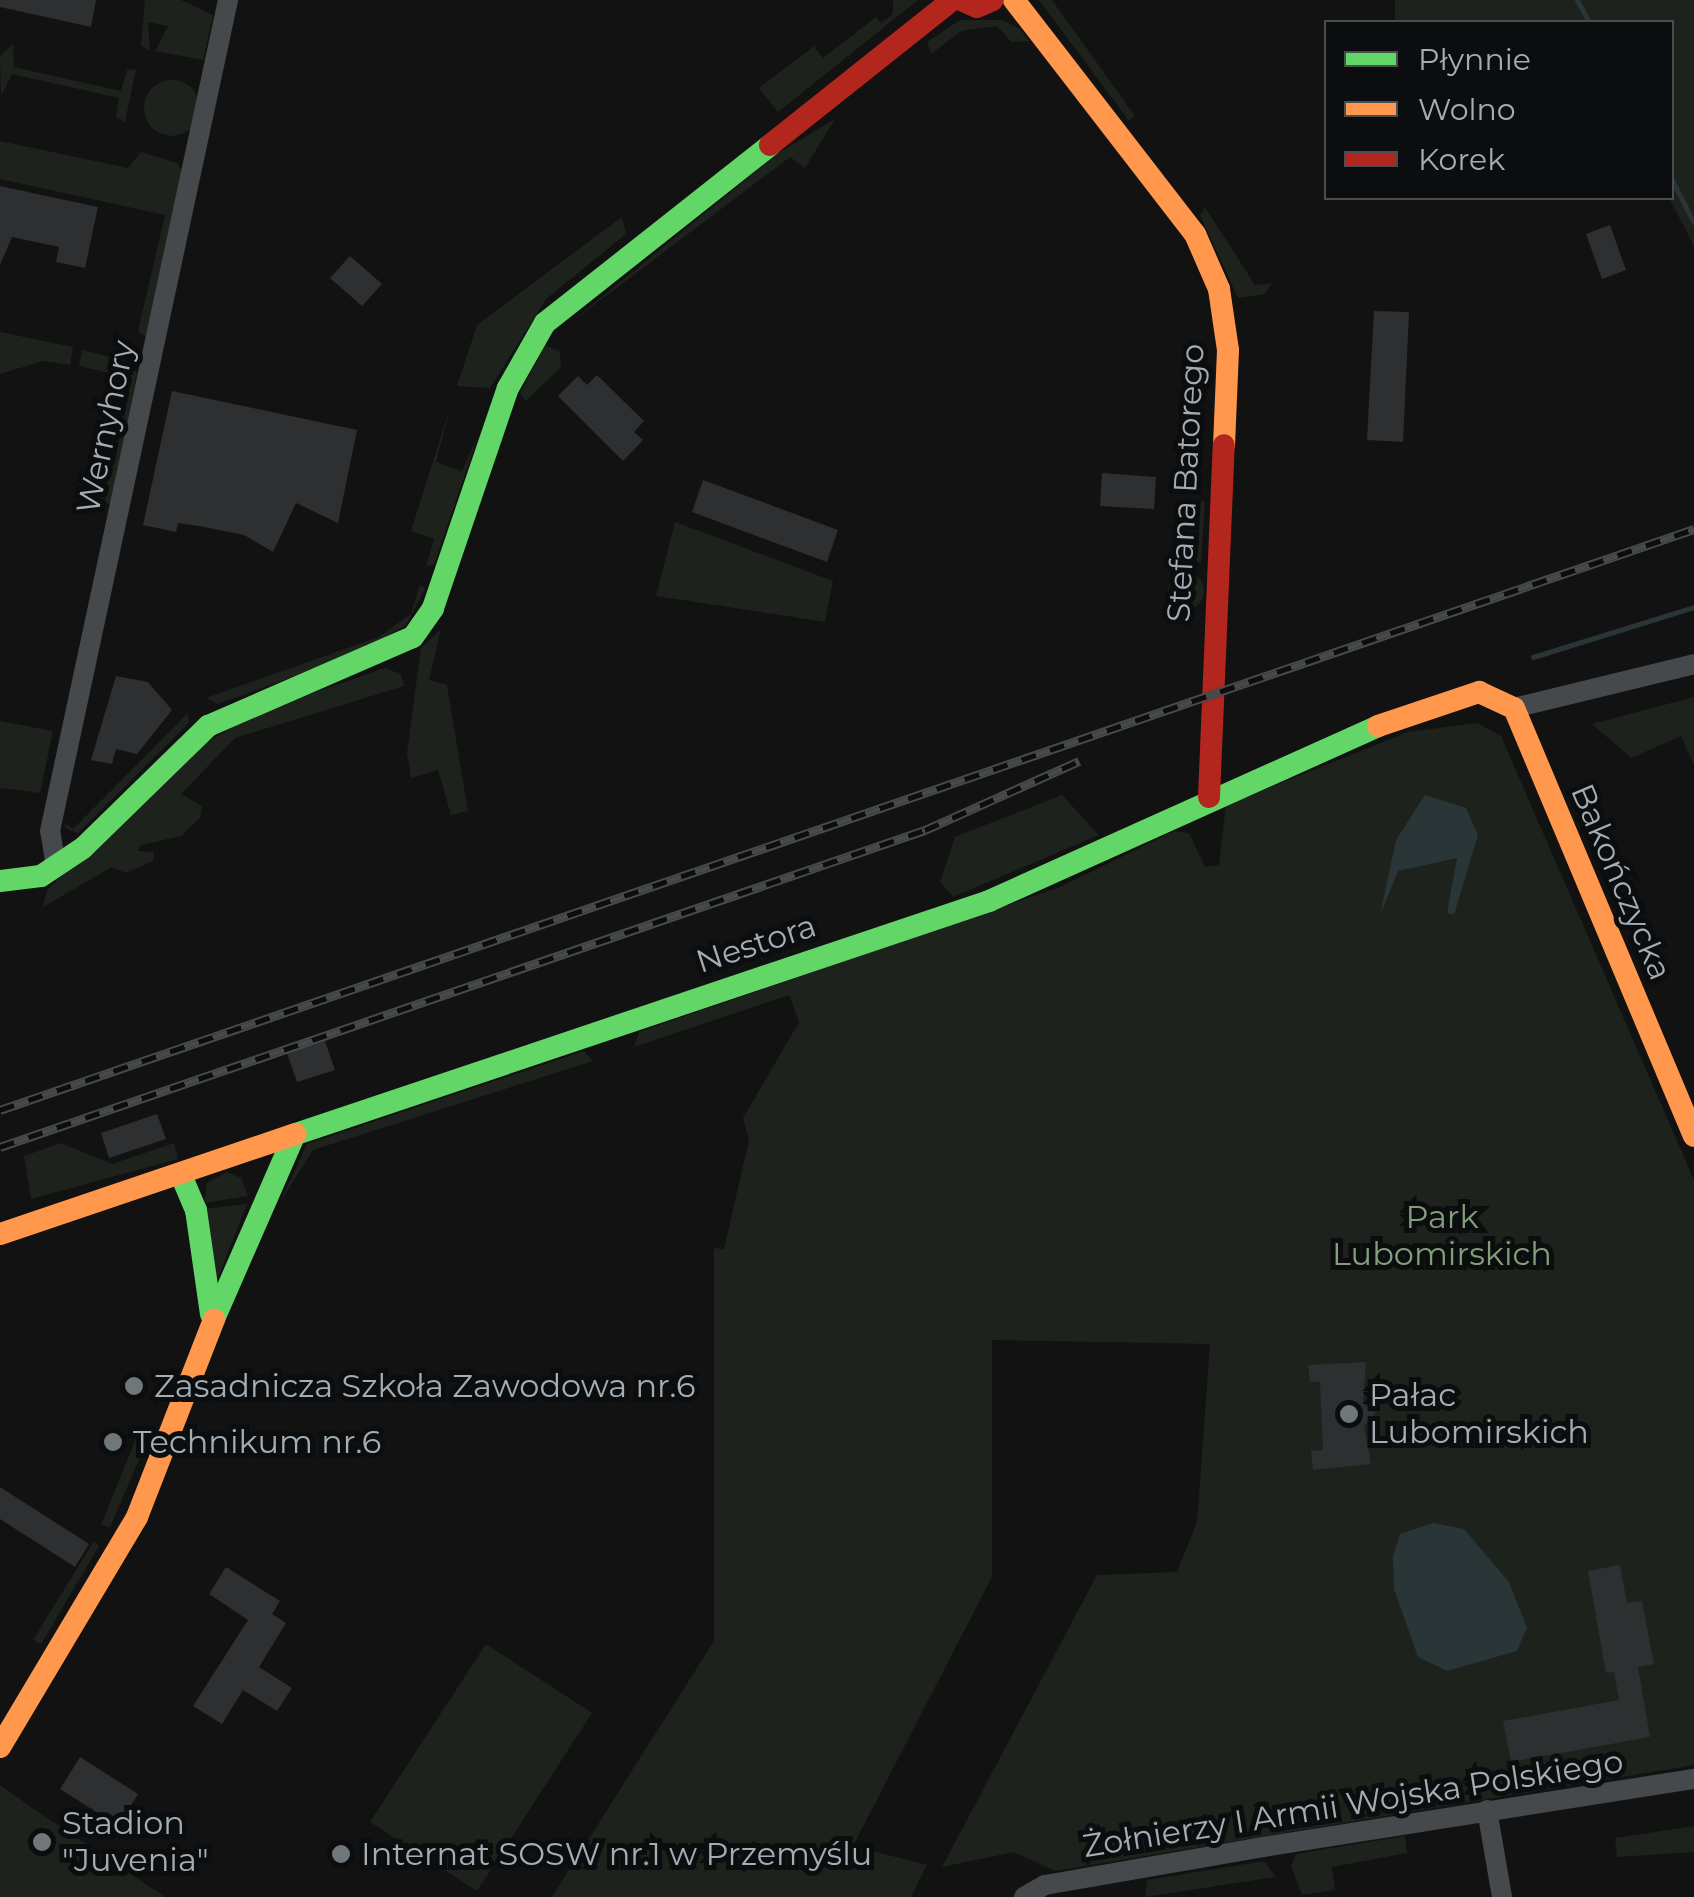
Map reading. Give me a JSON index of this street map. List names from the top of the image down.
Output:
{
  "streets": {
    "street": [
      "Wernyhory",
      "Stefana Batorego",
      "Bakończycka",
      "Nestora",
      "Żołnierzy I Armii Wojska Polskiego"
    ]
  },
  "crossings": [
    ["Stefana Batorego", "Nestora"],
    ["Bakończycka", "Nestora"]
  ],
  "parks": ["Park Lubomirskich"],
  "places": [
    "Zasadnicza Szkoła Zawodowa nr.6",
    "Pałac Lubomirskich",
    "Technikum nr.6",
    "Stadion \"Juvenia\"",
    "Internat SOSW nr.1 w Przemyślu"
  ],
  "legend": ["Płynnie", "Wolno", "Korek"]
}
